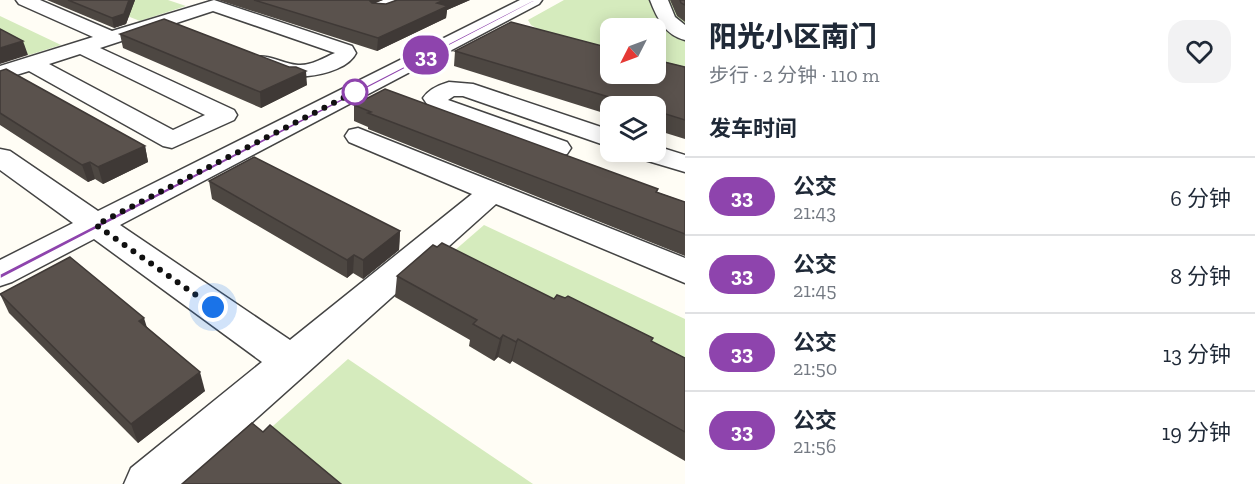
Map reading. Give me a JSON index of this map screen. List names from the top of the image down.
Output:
{
  "lines": ["bus line 33"],
  "north": "bottom left",
  "page": {
    "on_map": "33",
    "heading": [
      ["阳光小区南门", "步行 · 2 分钟 · 110 m"],
      "发车时间"
    ],
    "list": [
      {
        "mark": "33",
        "name": "公交",
        "note": "21:43",
        "value": "6 分钟"
      },
      {
        "mark": "33",
        "name": "公交",
        "note": "21:45",
        "value": "8 分钟"
      },
      {
        "mark": "33",
        "name": "公交",
        "note": "21:50",
        "value": "13 分钟"
      },
      {
        "mark": "33",
        "name": "公交",
        "note": "21:56",
        "value": "19 分钟"
      }
    ]
  }
}
